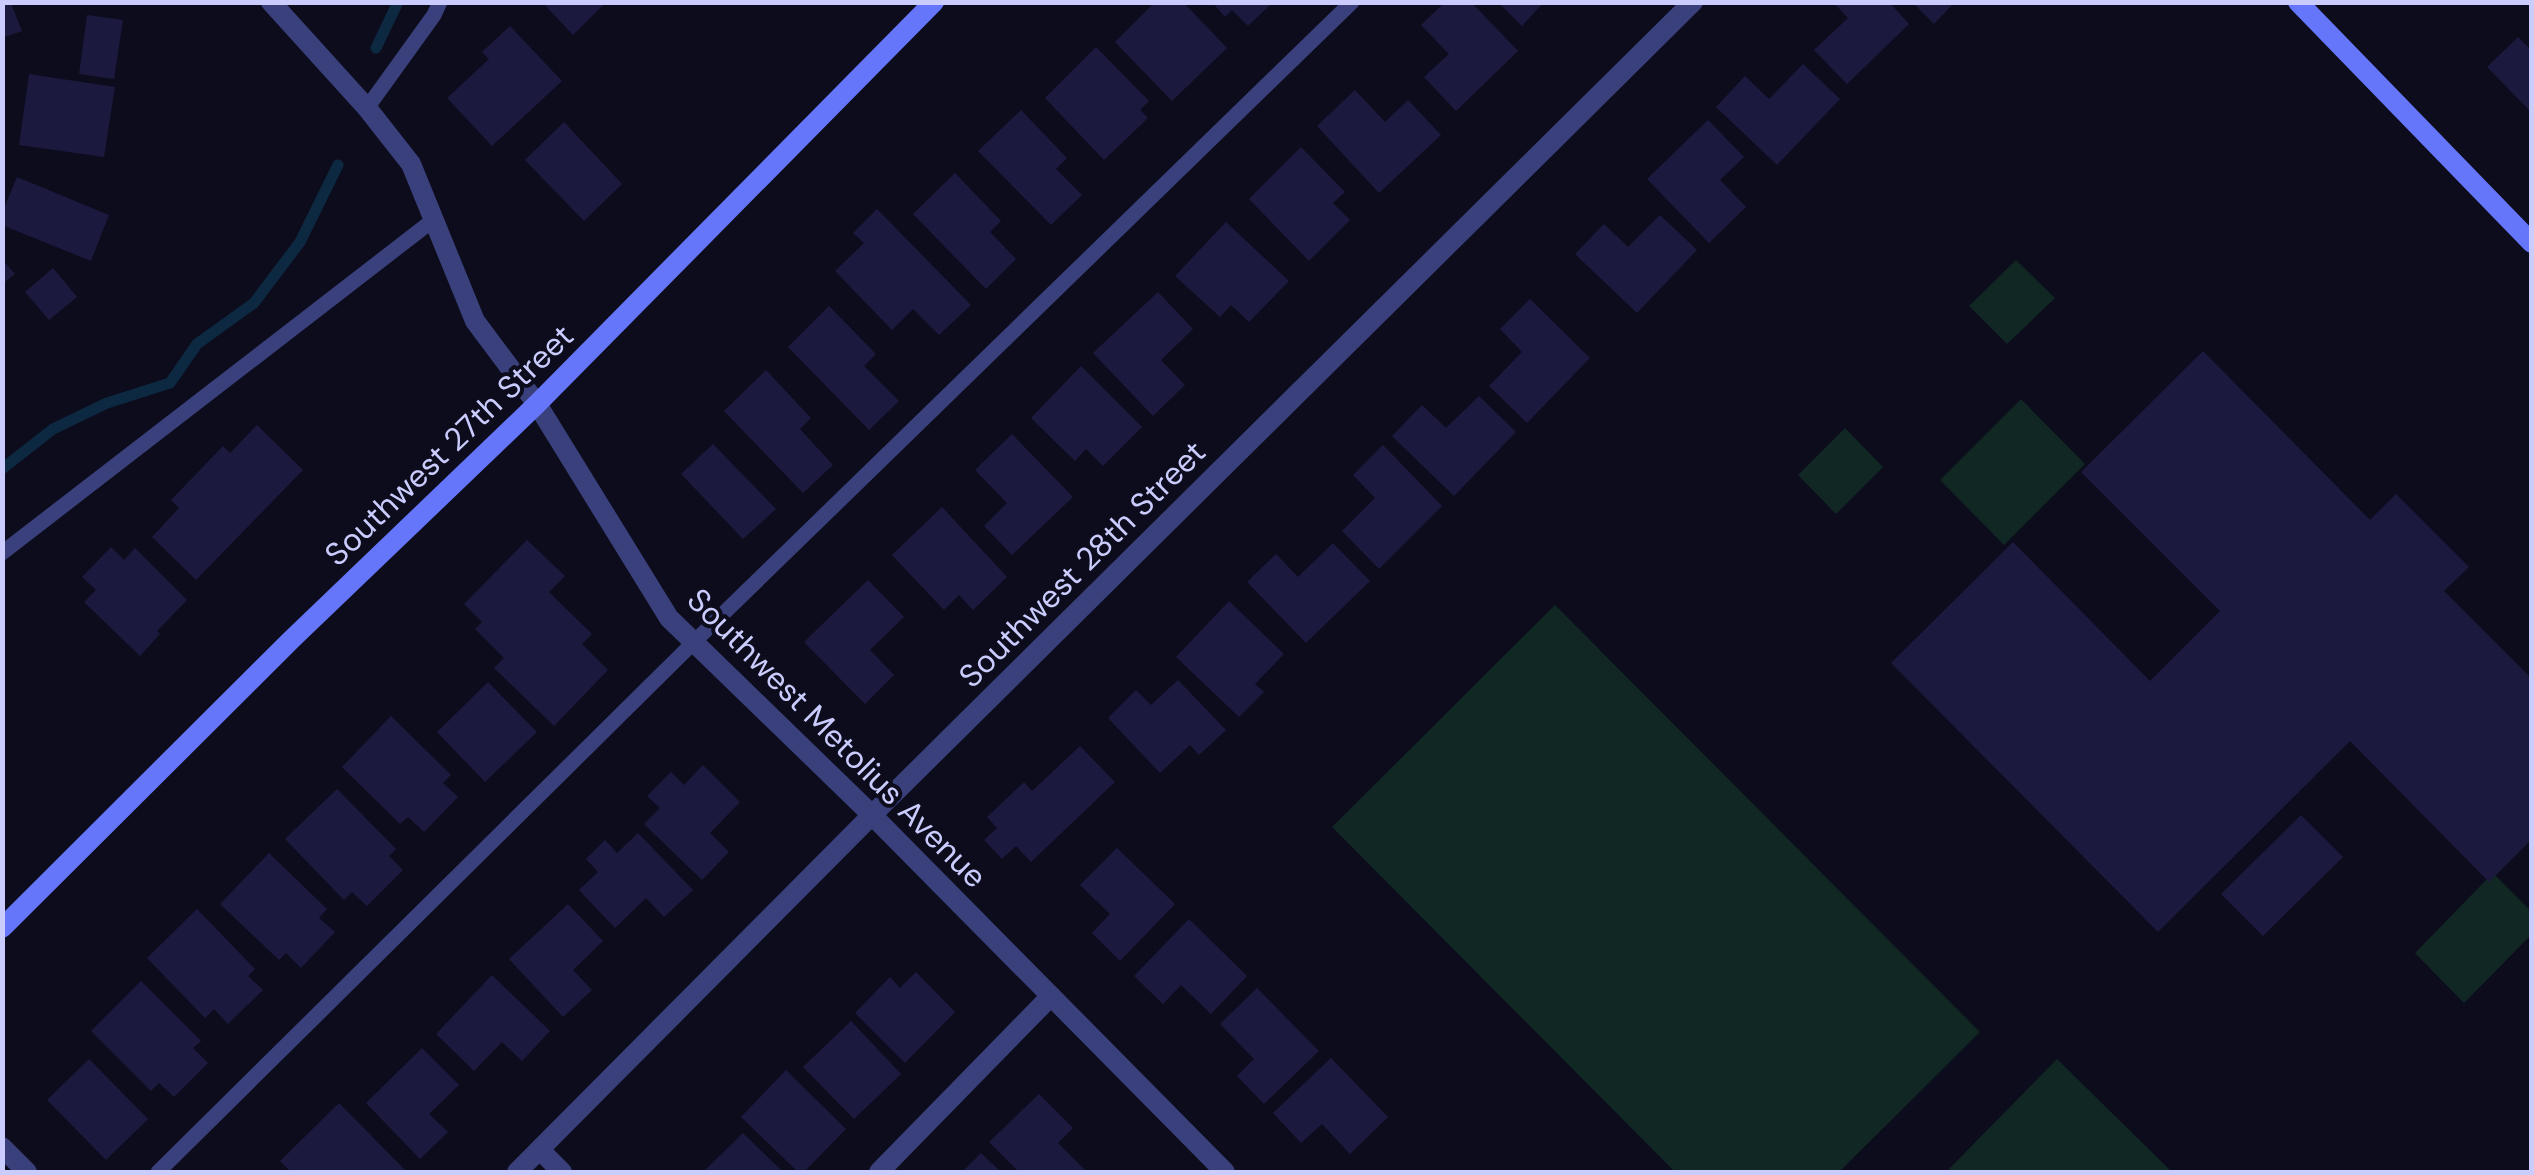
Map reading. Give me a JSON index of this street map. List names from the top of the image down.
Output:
{
  "streets": {
    "main road": ["Southwest 27th Street"],
    "street": ["Southwest 28th Street", "Southwest Metolius Avenue"]
  },
  "crossings": [
    ["Southwest 27th Street", "Southwest Metolius Avenue"],
    ["Southwest 28th Street", "Southwest Metolius Avenue"]
  ]
}
